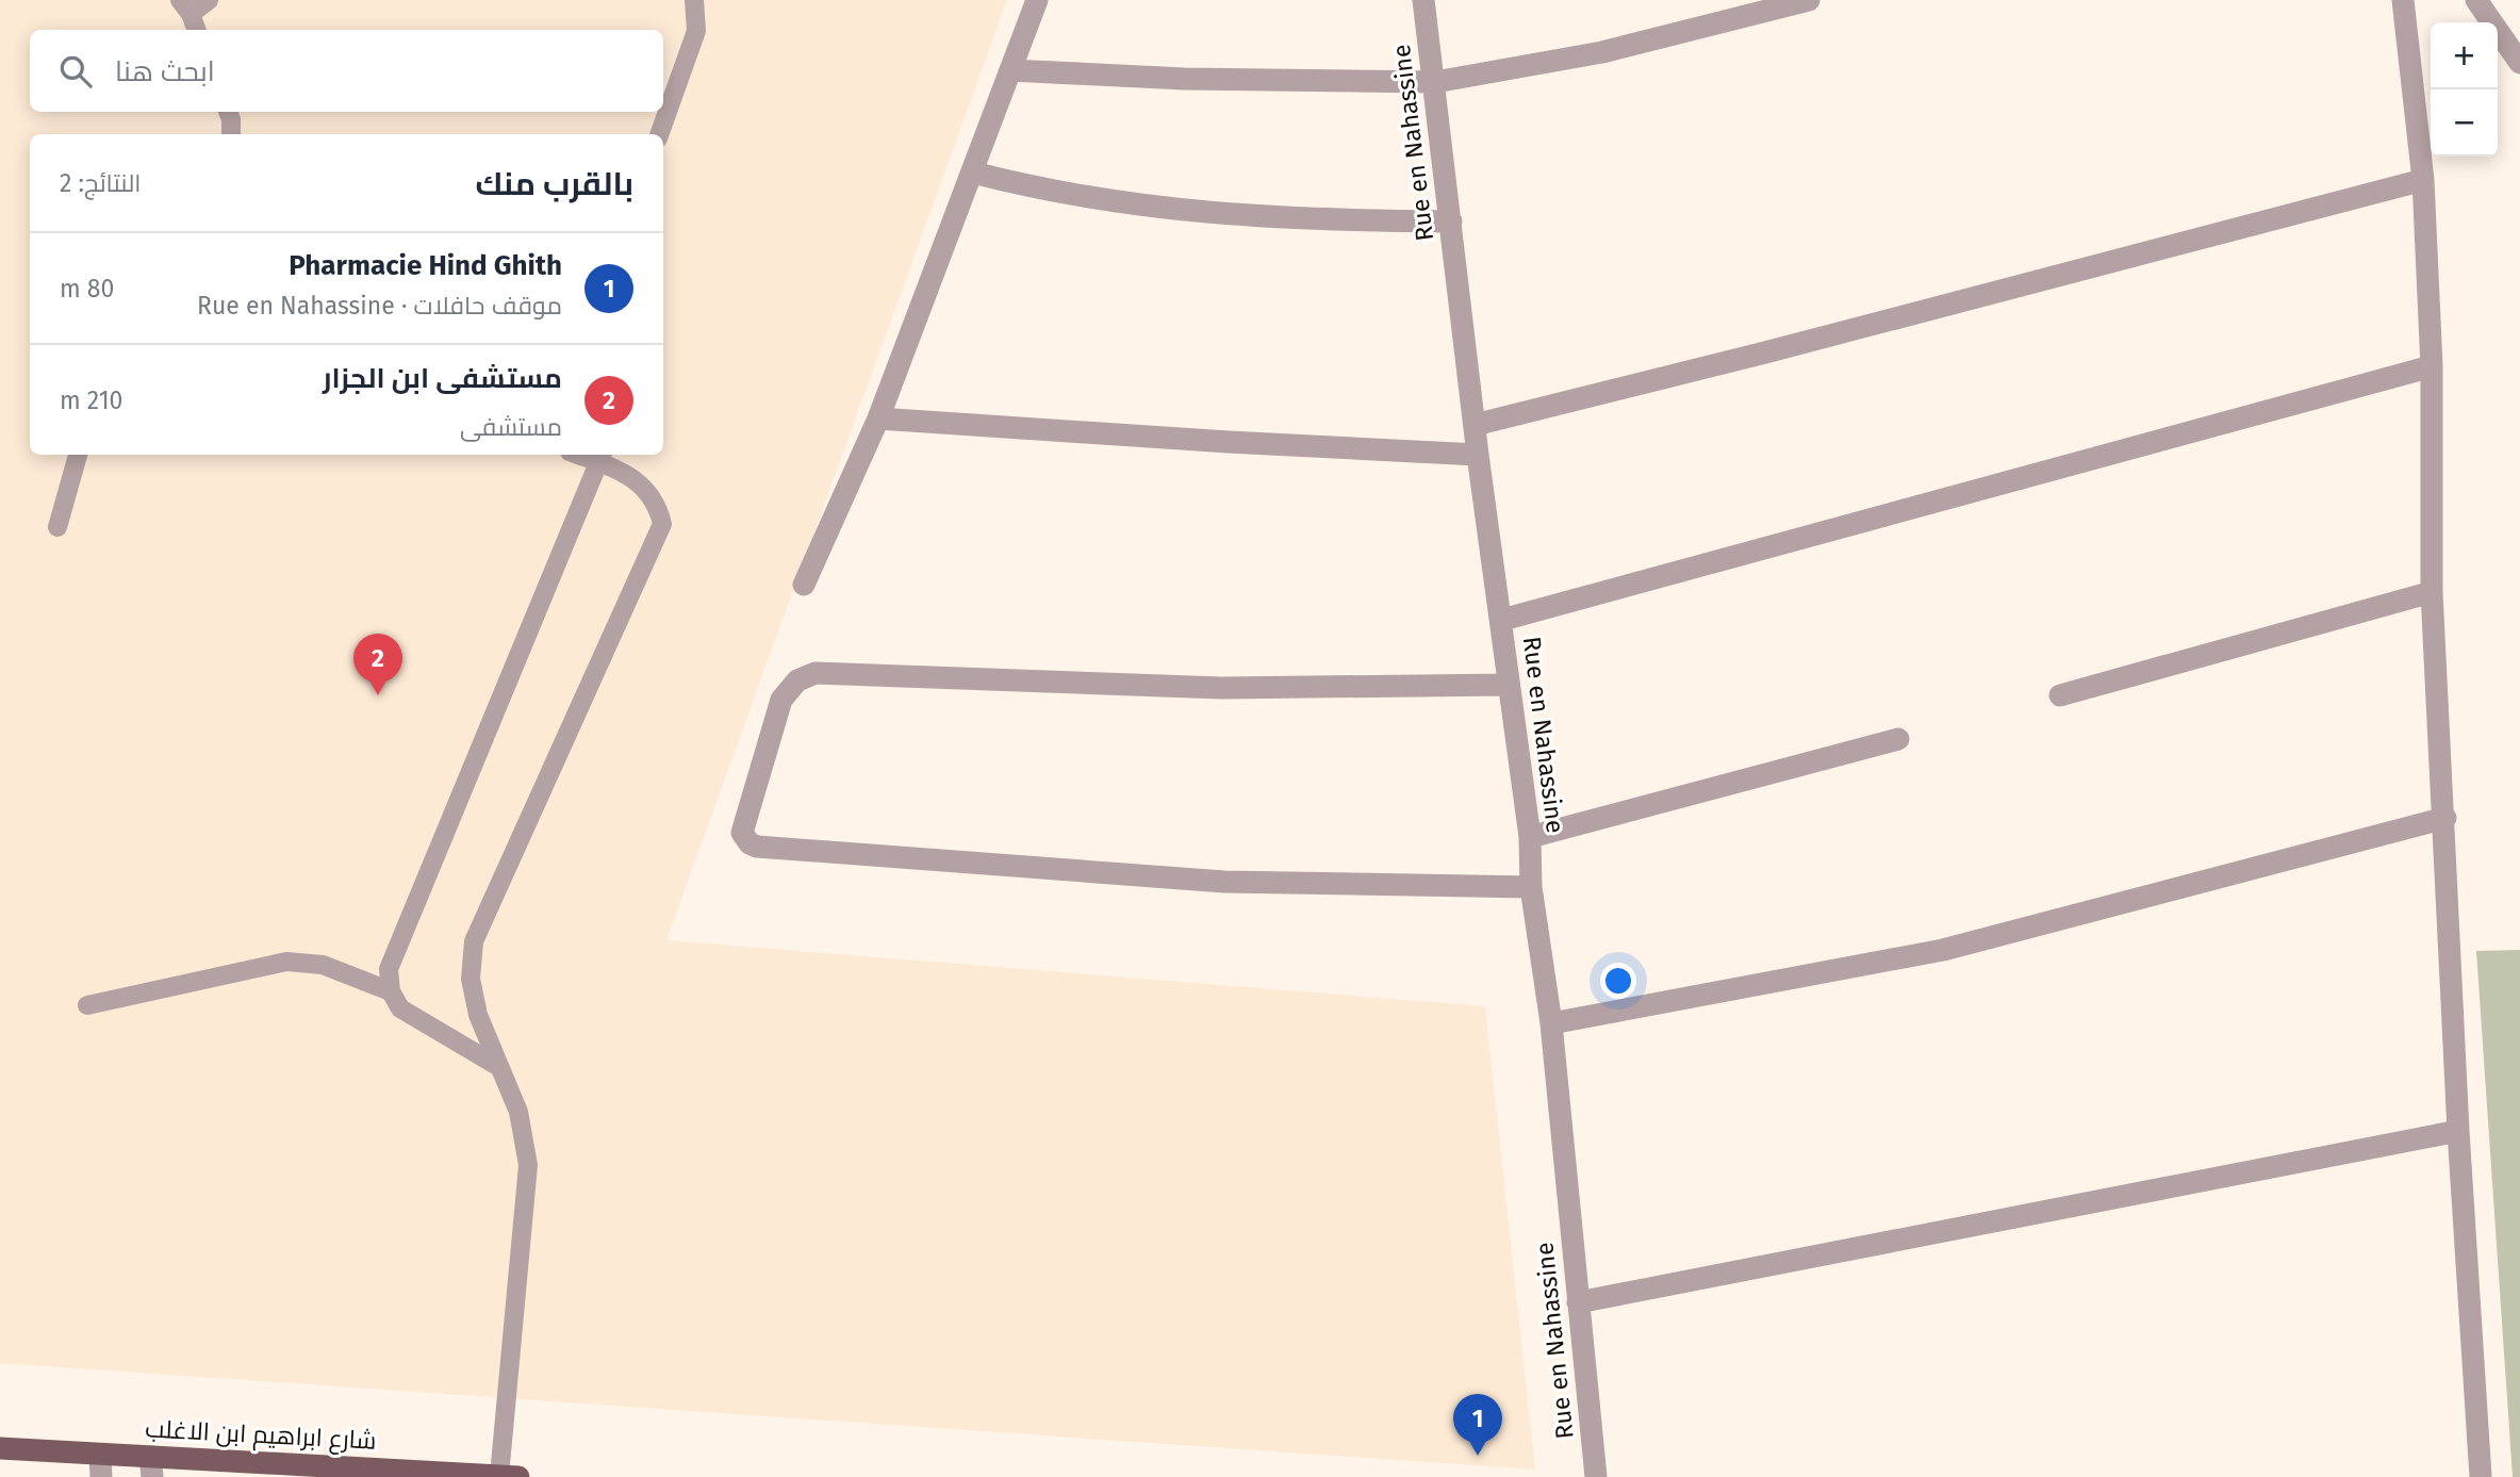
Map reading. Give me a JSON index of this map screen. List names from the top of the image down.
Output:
{
  "streets": {
    "main road": ["شارع ابراهيم ابن الاغلب"],
    "street": ["Rue en Nahassine"]
  },
  "page": {
    "map_buttons": ["+", "−"],
    "search": "ابحث هنا",
    "heading": ["بالقرب منك", "النتائج: 2"],
    "list": [
      {
        "mark": "1",
        "name": "Pharmacie Hind Ghith",
        "note": "موقف حافلات · Rue en Nahassine",
        "value": "80 m"
      },
      {
        "mark": "2",
        "name": "مستشفى ابن الجزار",
        "note": "مستشفى",
        "value": "210 m"
      }
    ],
    "pins": ["2", "1"]
  }
}
